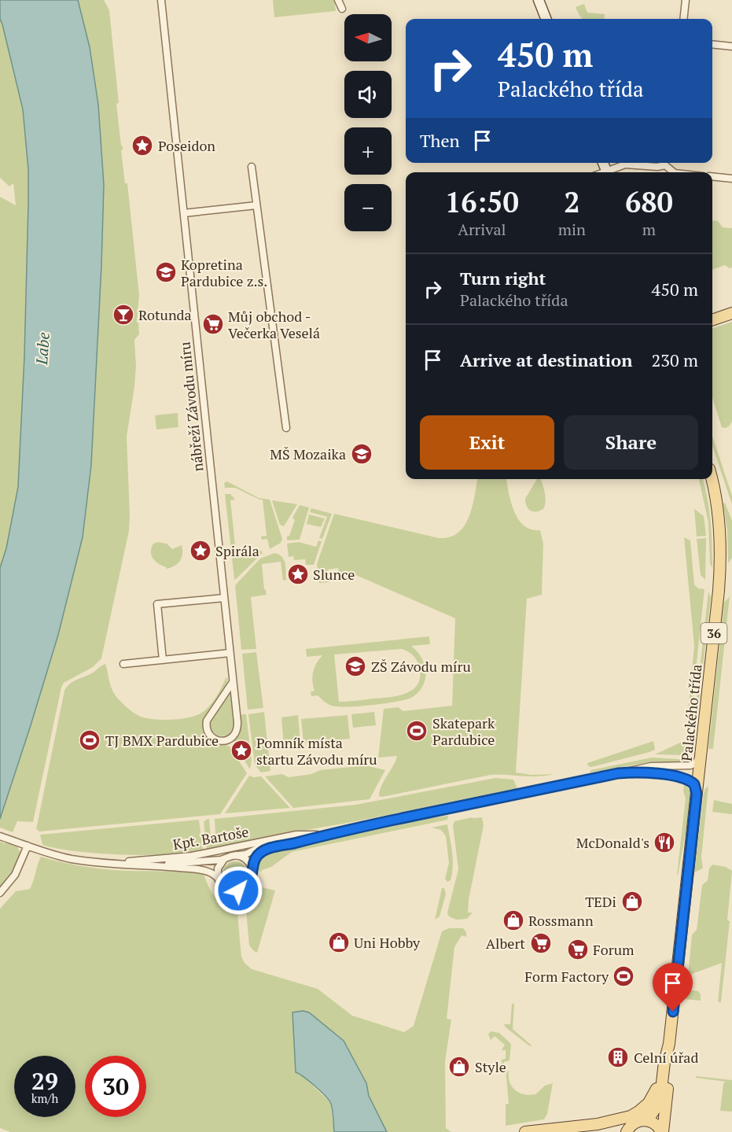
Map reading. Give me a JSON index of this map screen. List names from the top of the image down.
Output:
{
  "streets": {
    "main road": ["36", "Palackého třída"],
    "street": ["nábřeží Závodu míru", "Kpt. Bartoše"]
  },
  "crossings": [
    ["Palackého třída", "Kpt. Bartoše"]
  ],
  "water": ["Labe"],
  "places": {
    "place": [
      "Poseidon",
      "Spirála",
      "Slunce",
      "Pomník místa startu Závodu míru"
    ],
    "school or university": ["Kopretina Pardubice z.s.", "MŠ Mozaika", "ZŠ Závodu míru"],
    "bar": ["Rotunda"],
    "supermarket": ["Můj obchod - Večerka Veselá", "Albert", "Forum"],
    "sports": ["Skatepark Pardubice", "TJ BMX Pardubice", "Form Factory"],
    "restaurant": ["McDonald's"],
    "shop": [
      "TEDi",
      "Rossmann",
      "Uni Hobby",
      "Style"
    ],
    "building": ["Celní úřad"]
  },
  "north": "left",
  "page": {
    "map_buttons": ["+", "−"],
    "turn": ["450 m", "Palackého třída"],
    "then": "Then",
    "eta": [
      "16:50",
      "Arrival",
      "2",
      "min",
      "680",
      "m"
    ],
    "list": [
      {
        "name": "Turn right",
        "note": "Palackého třída",
        "value": "450 m"
      },
      {
        "name": "Arrive at destination",
        "value": "230 m"
      }
    ],
    "buttons": ["Exit", "Share"],
    "speed": "29 km/h",
    "limit": "30"
  }
}
